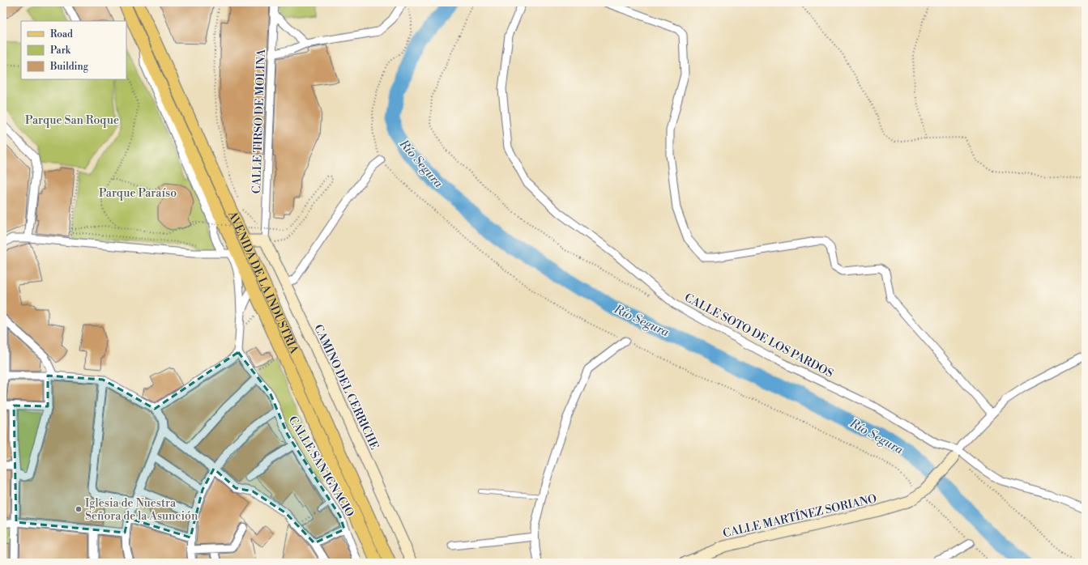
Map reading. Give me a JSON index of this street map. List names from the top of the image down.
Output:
{
  "streets": {
    "main road": ["AVENIDA DE LA INDUSTRIA"],
    "street": [
      "CALLE TIRSO DE MOLINA",
      "CALLE SOTO DE LOS PARDOS",
      "CAMINO DEL CERRICHE",
      "CALLE SAN IGNACIO",
      "CALLE MARTÍNEZ SORIANO"
    ]
  },
  "crossings": [
    ["CALLE TIRSO DE MOLINA", "CAMINO DEL CERRICHE"],
    ["CALLE SOTO DE LOS PARDOS", "CALLE MARTÍNEZ SORIANO"]
  ],
  "water": ["Río Segura"],
  "parks": ["Parque San Roque", "Parque Paraíso"],
  "places": ["Iglesia de Nuestra Señora de la Asunción"],
  "legend": ["Road", "Park", "Building"]
}
